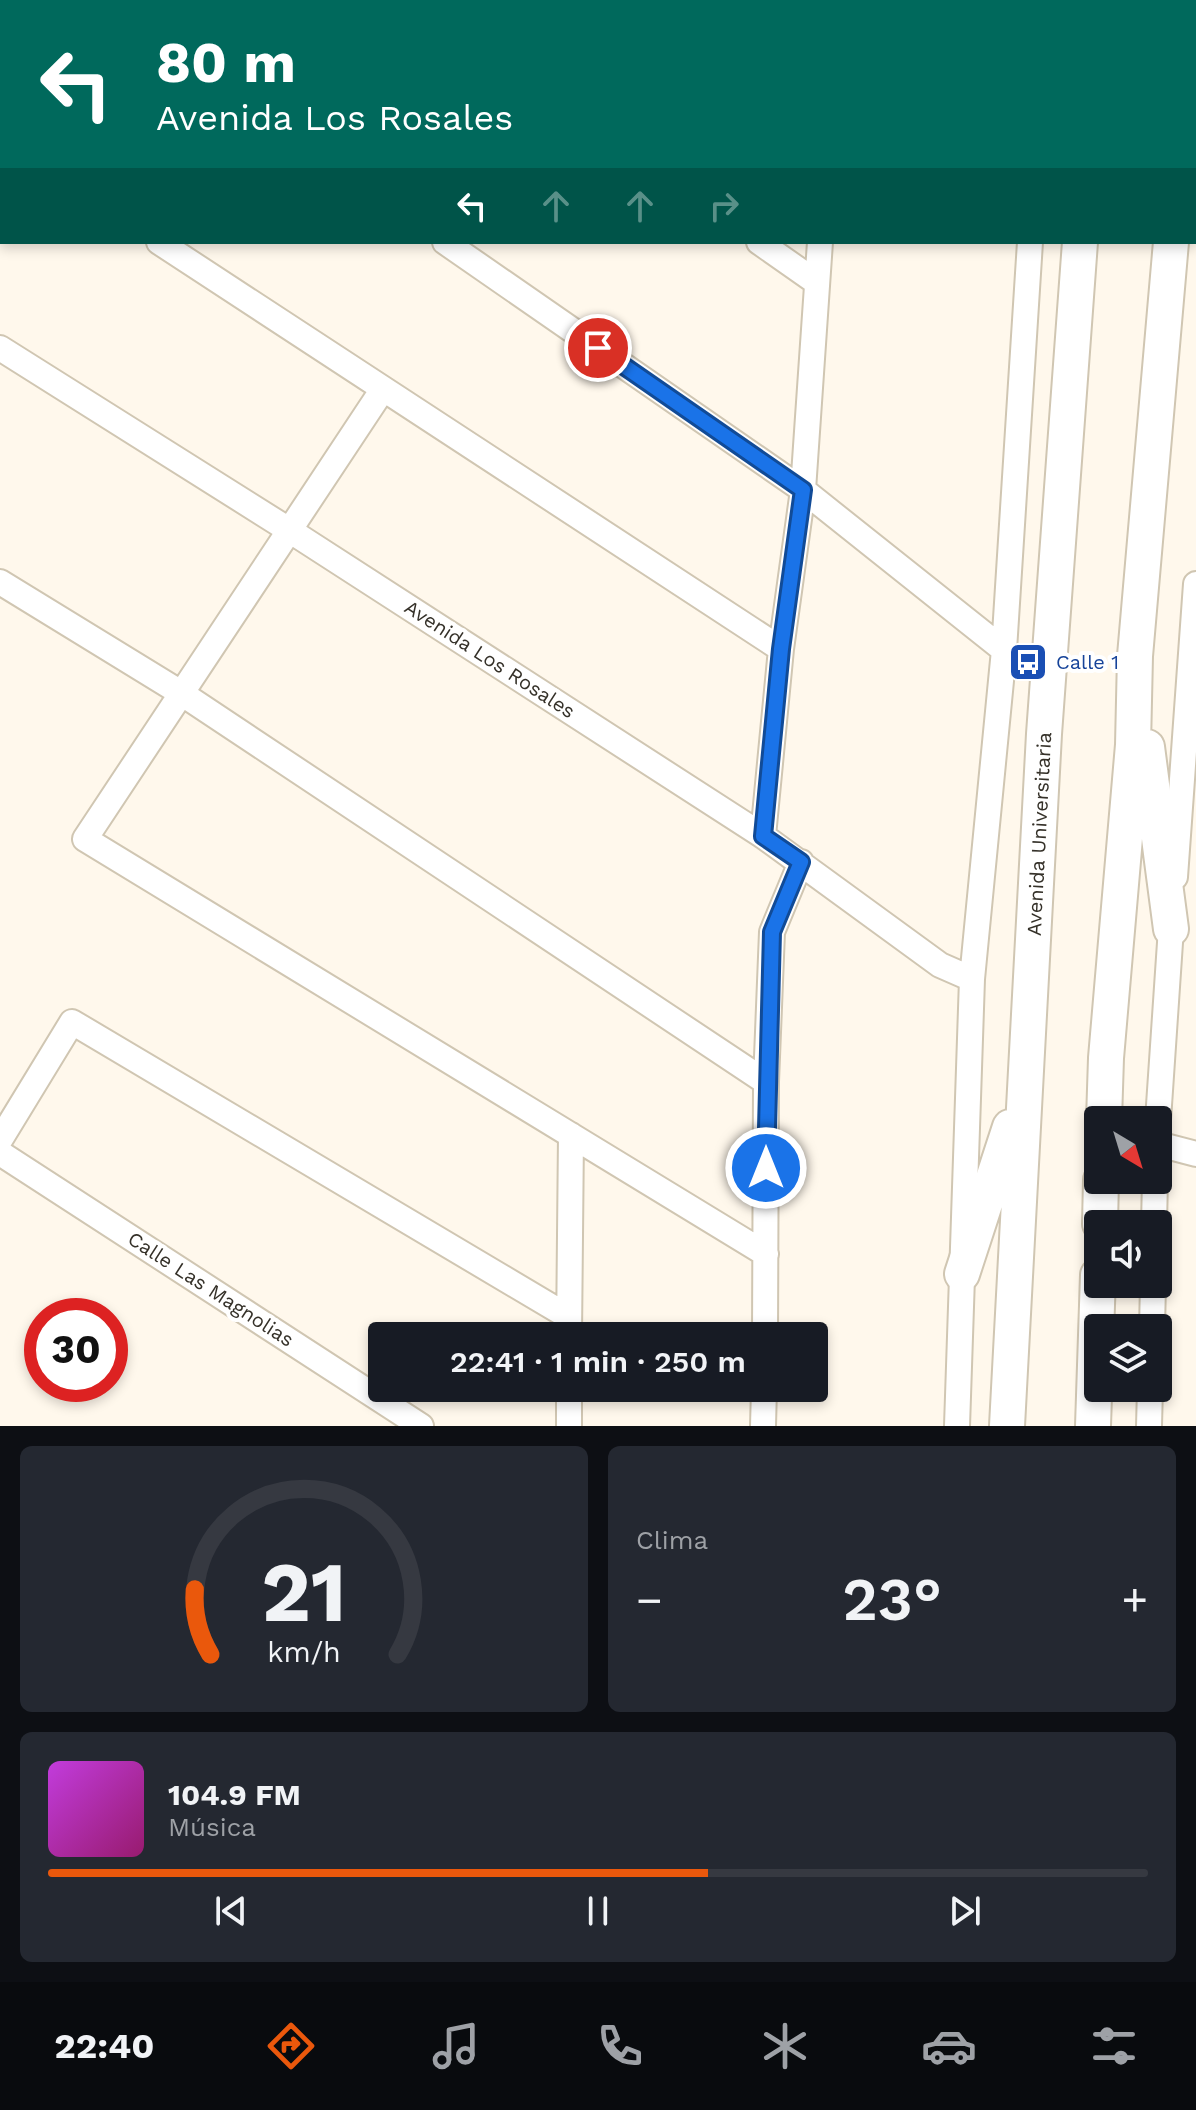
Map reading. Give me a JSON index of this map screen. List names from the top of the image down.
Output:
{
  "streets": {
    "street": ["Avenida Los Rosales", "Avenida Universitaria", "Calle Las Magnolias"]
  },
  "places": {
    "bus stop": ["Calle 1"]
  },
  "north": "bottom right",
  "page": {
    "turn": ["80 m", "Avenida Los Rosales"],
    "limit": "30",
    "trip": "22:41 · 1 min · 250 m",
    "tile": "Clima",
    "heat": ["−", "23°", "+"],
    "song": ["104.9 FM", "Música"],
    "tabs": "22:40",
    "gauge": ["21", "km/h"]
  }
}
